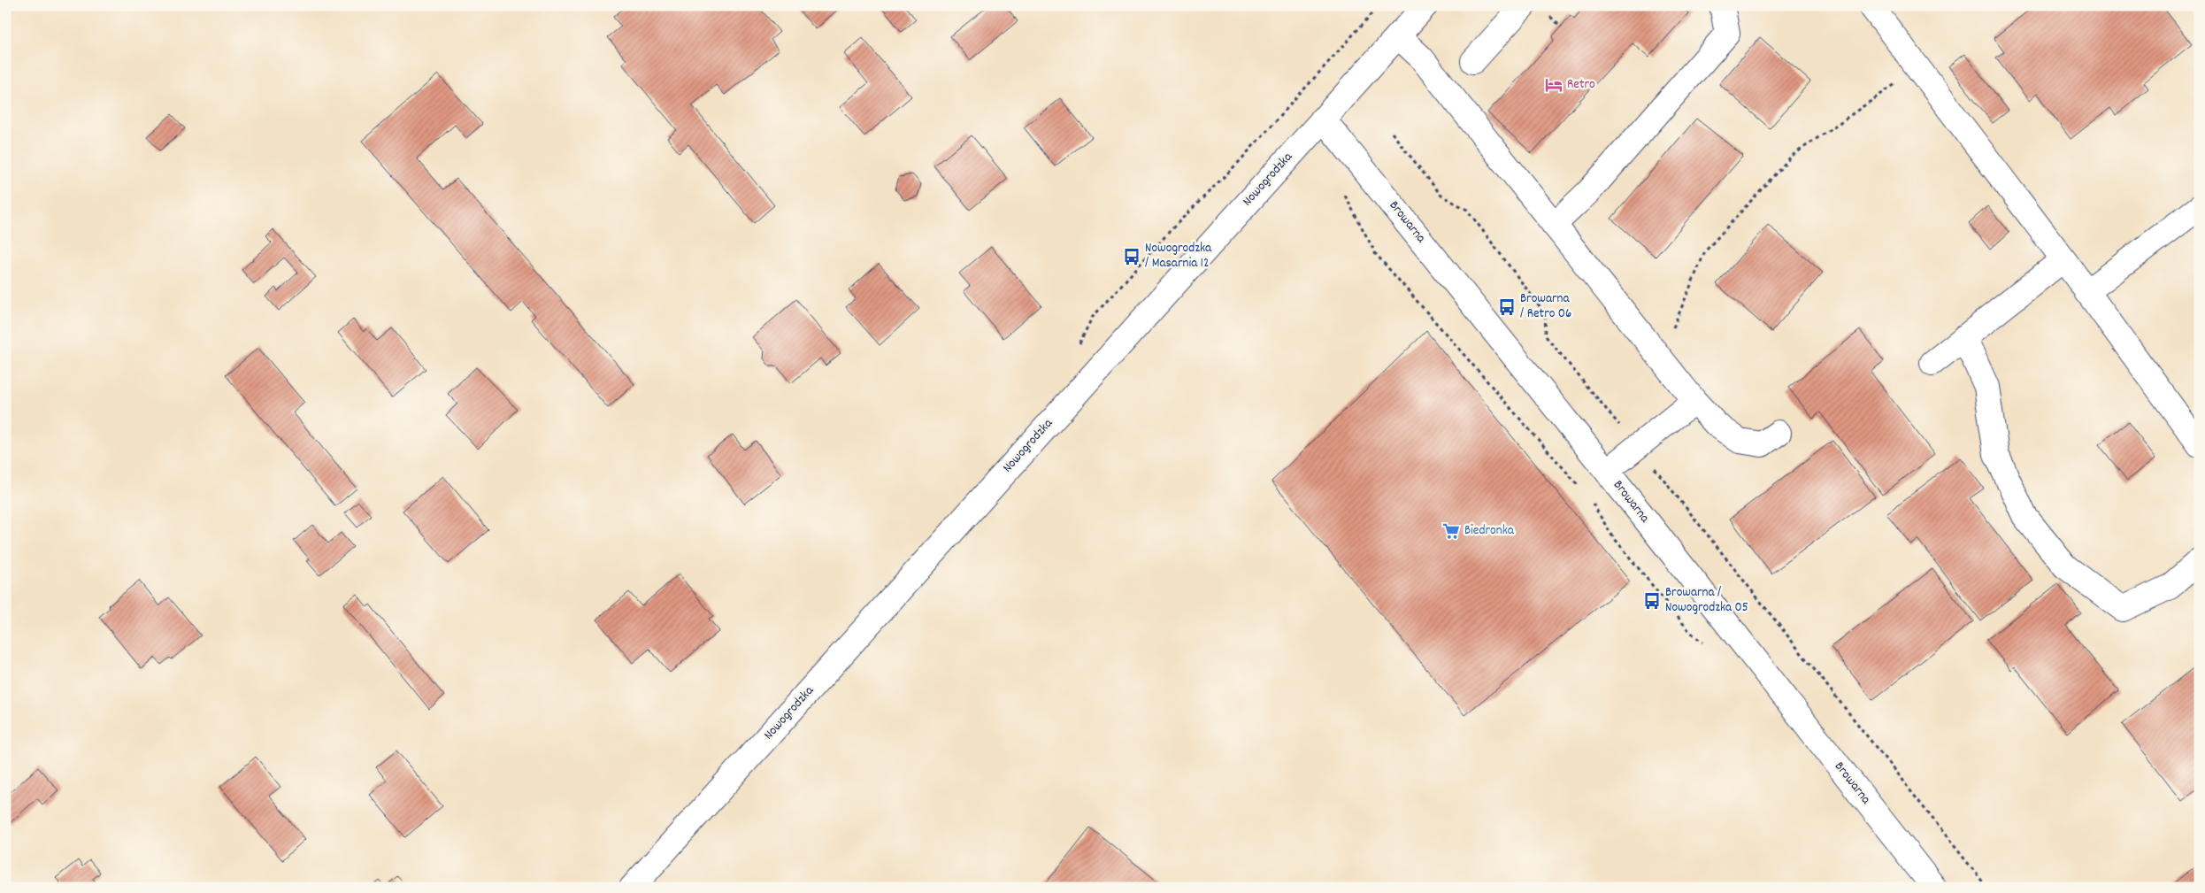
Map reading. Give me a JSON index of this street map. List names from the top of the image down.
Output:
{
  "streets": {
    "street": ["Nowogrodzka", "Browarna"]
  },
  "crossings": [
    ["Nowogrodzka", "Browarna"]
  ],
  "places": {
    "hotel": ["Retro"],
    "bus stop": ["Nowogrodzka / Masarnia 12", "Browarna / Retro 06", "Browarna / Nowogrodzka 05"],
    "supermarket": ["Biedronka"]
  }
}
